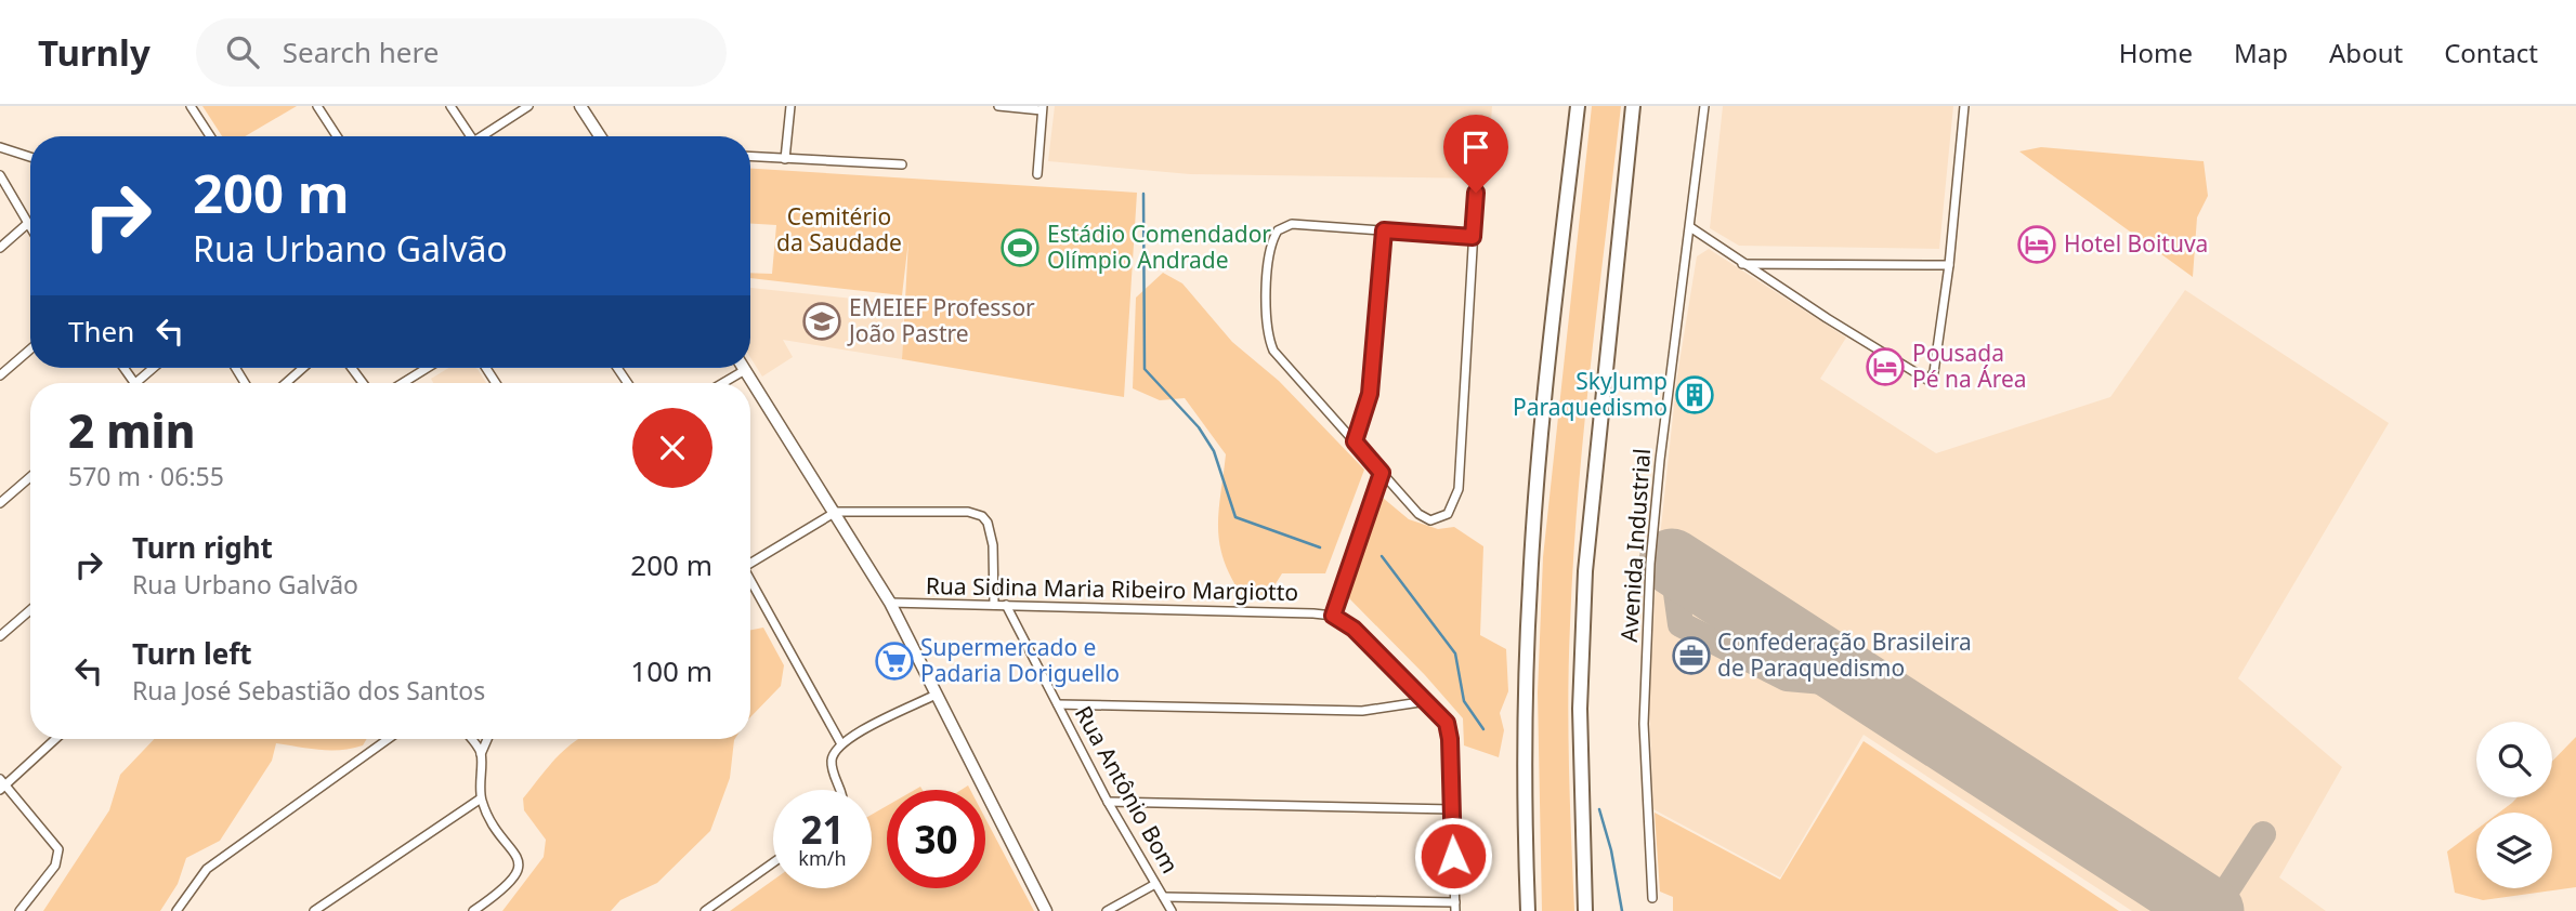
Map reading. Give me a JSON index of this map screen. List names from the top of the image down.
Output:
{
  "streets": {
    "street": ["Avenida Industrial", "Rua Sidina Maria Ribeiro Margiotto", "Rua Antônio Bom"]
  },
  "crossings": [
    ["Rua Sidina Maria Ribeiro Margiotto", "Rua Antônio Bom"]
  ],
  "parks": ["Cemitério da Saudade"],
  "places": {
    "hotel": ["Hotel Boituva", "Pousada Pé na Área"],
    "sports": ["Estádio Comendador Olímpio Andrade"],
    "school or university": ["EMEIEF Professor João Pastre"],
    "building": ["SkyJump Paraquedismo"],
    "office": ["Confederação Brasileira de Paraquedismo"],
    "supermarket": ["Supermercado e Padaria Doriguello"]
  },
  "page": {
    "header": "Turnly",
    "search": "Search here",
    "nav": [
      "Home",
      "Map",
      "About",
      "Contact"
    ],
    "turn": ["200 m", "Rua Urbano Galvão"],
    "then": "Then",
    "heading": ["2 min", "570 m · 06:55"],
    "list": [
      {
        "name": "Turn right",
        "note": "Rua Urbano Galvão",
        "value": "200 m"
      },
      {
        "name": "Turn left",
        "note": "Rua José Sebastião dos Santos",
        "value": "100 m"
      }
    ],
    "speed": "21 km/h",
    "limit": "30"
  }
}
